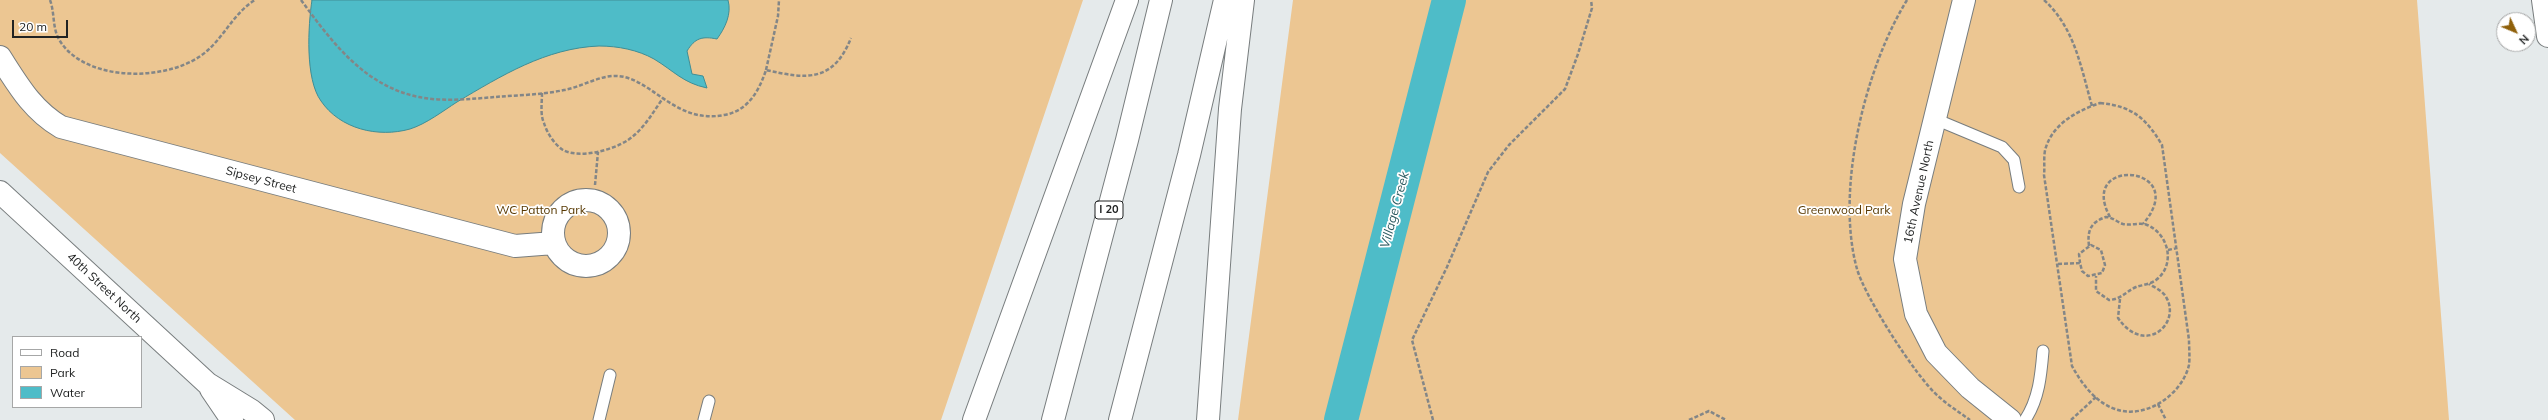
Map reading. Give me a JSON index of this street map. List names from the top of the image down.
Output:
{
  "streets": {
    "main road": [
      "Sipsey Street",
      "16th Avenue North",
      "I 20",
      "40th Street North"
    ]
  },
  "water": ["Village Creek"],
  "parks": ["WC Patton Park", "Greenwood Park"],
  "legend": ["Road", "Park", "Water"],
  "scale_bar": "20 m",
  "north": "bottom right"
}
